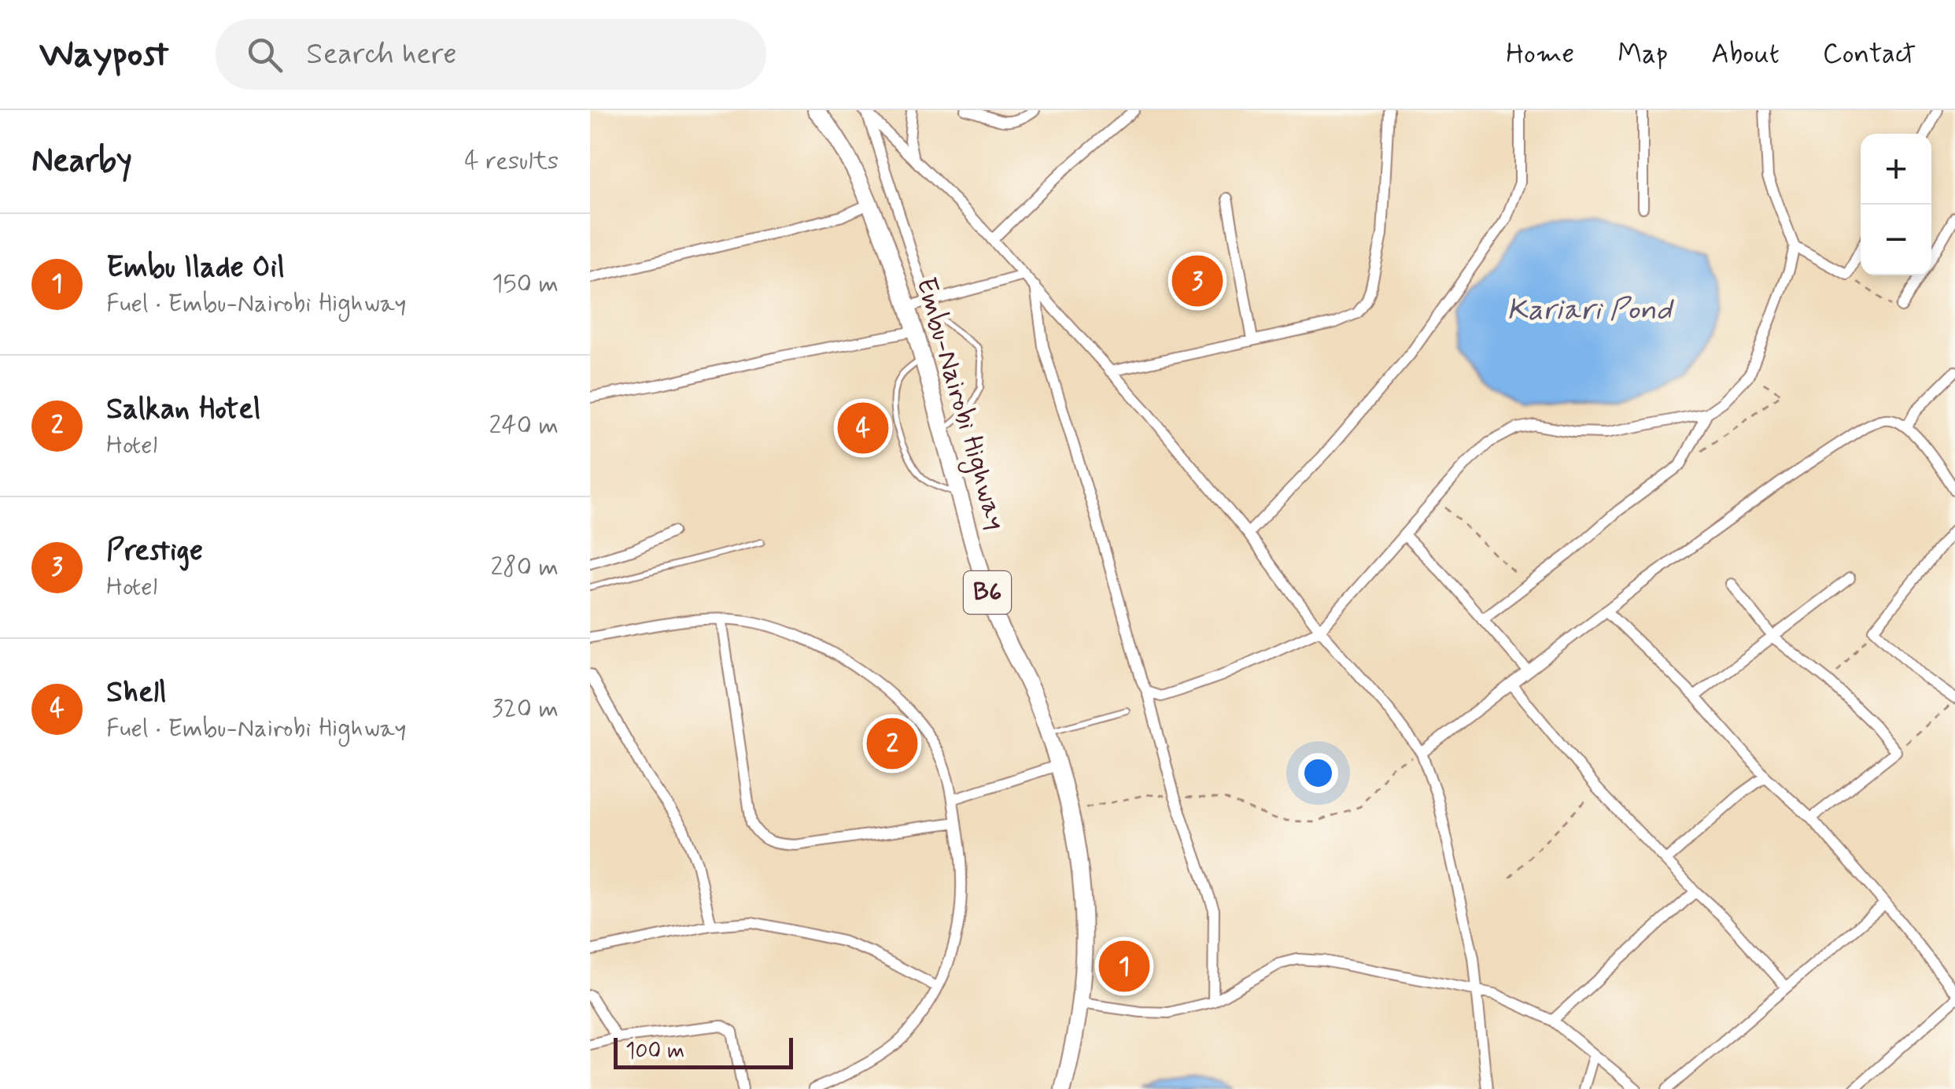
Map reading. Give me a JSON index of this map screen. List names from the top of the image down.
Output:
{
  "streets": {
    "main road": ["Embu-Nairobi Highway", "B6"]
  },
  "water": ["Kariari Pond"],
  "scale_bar": "100 m",
  "page": {
    "header": "Waypost",
    "search": "Search here",
    "nav": [
      "Home",
      "Map",
      "About",
      "Contact"
    ],
    "heading": ["Nearby", "4 results"],
    "map_buttons": ["+", "−"],
    "list": [
      {
        "mark": "1",
        "name": "Embu Ilade Oil",
        "note": "Fuel · Embu-Nairobi Highway",
        "value": "150 m"
      },
      {
        "mark": "2",
        "name": "Salkan Hotel",
        "note": "Hotel",
        "value": "240 m"
      },
      {
        "mark": "3",
        "name": "Prestige",
        "note": "Hotel",
        "value": "280 m"
      },
      {
        "mark": "4",
        "name": "Shell",
        "note": "Fuel · Embu-Nairobi Highway",
        "value": "320 m"
      }
    ],
    "pins": [
      "3",
      "4",
      "2",
      "1"
    ],
    "scale": "100 m"
  }
}
